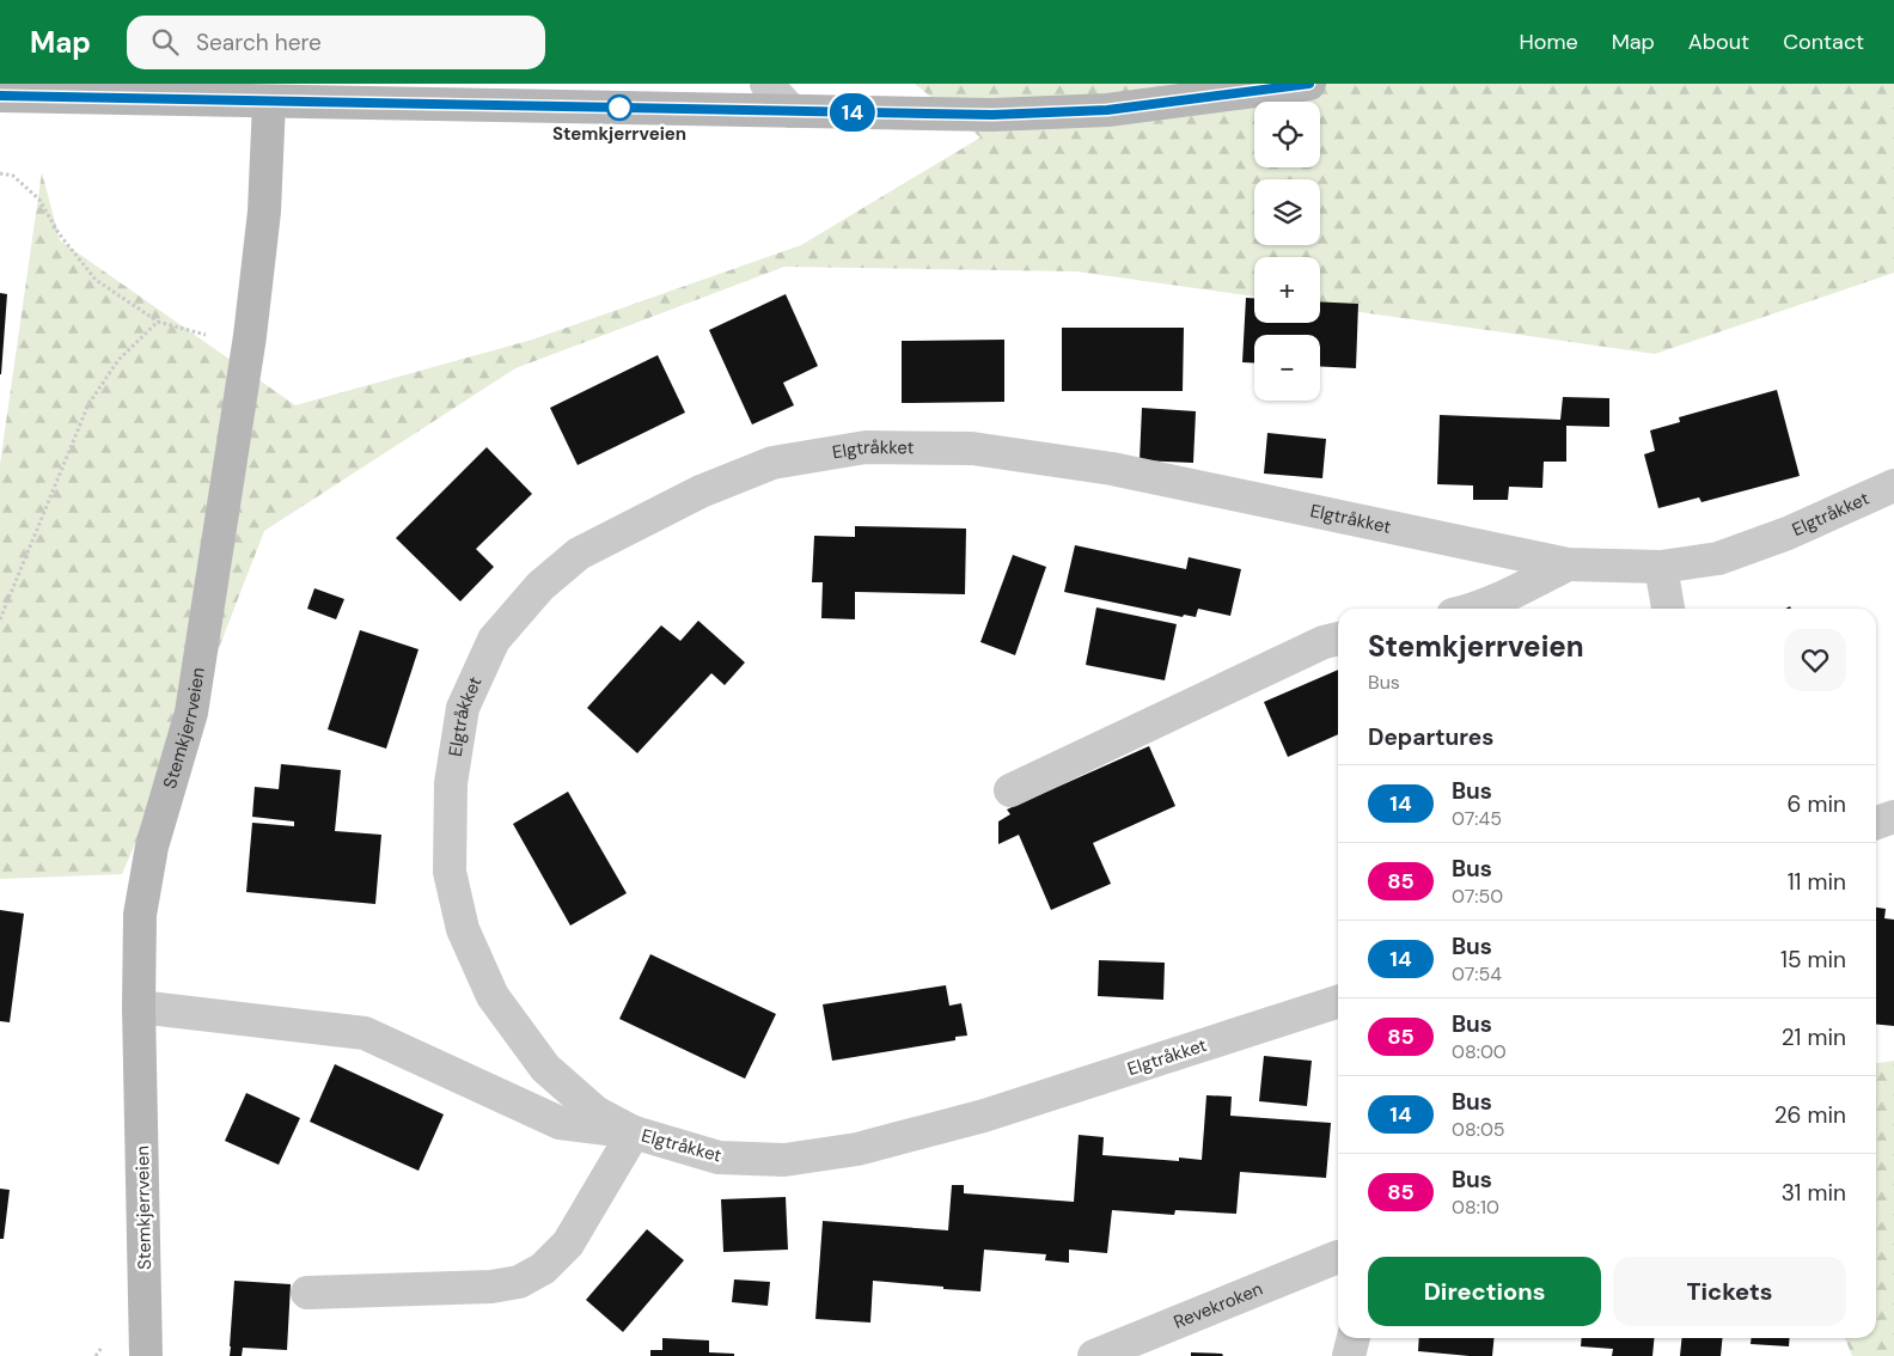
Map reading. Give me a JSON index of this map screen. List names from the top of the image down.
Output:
{
  "streets": {
    "street": ["Elgtråkket", "Stemkjerrveien", "Revekroken"]
  },
  "places": ["Stemkjerrveien"],
  "lines": ["bus line 14"],
  "page": {
    "header": "Map",
    "search": "Search here",
    "nav": [
      "Home",
      "Map",
      "About",
      "Contact"
    ],
    "on_map": "14",
    "map_buttons": ["+", "−"],
    "heading": [
      ["Stemkjerrveien", "Bus"],
      "Departures"
    ],
    "list": [
      {
        "mark": "14",
        "name": "Bus",
        "note": "07:45",
        "value": "6 min"
      },
      {
        "mark": "85",
        "name": "Bus",
        "note": "07:50",
        "value": "11 min"
      },
      {
        "mark": "14",
        "name": "Bus",
        "note": "07:54",
        "value": "15 min"
      },
      {
        "mark": "85",
        "name": "Bus",
        "note": "08:00",
        "value": "21 min"
      },
      {
        "mark": "14",
        "name": "Bus",
        "note": "08:05",
        "value": "26 min"
      },
      {
        "mark": "85",
        "name": "Bus",
        "note": "08:10",
        "value": "31 min"
      }
    ],
    "buttons": ["Directions", "Tickets"]
  }
}
